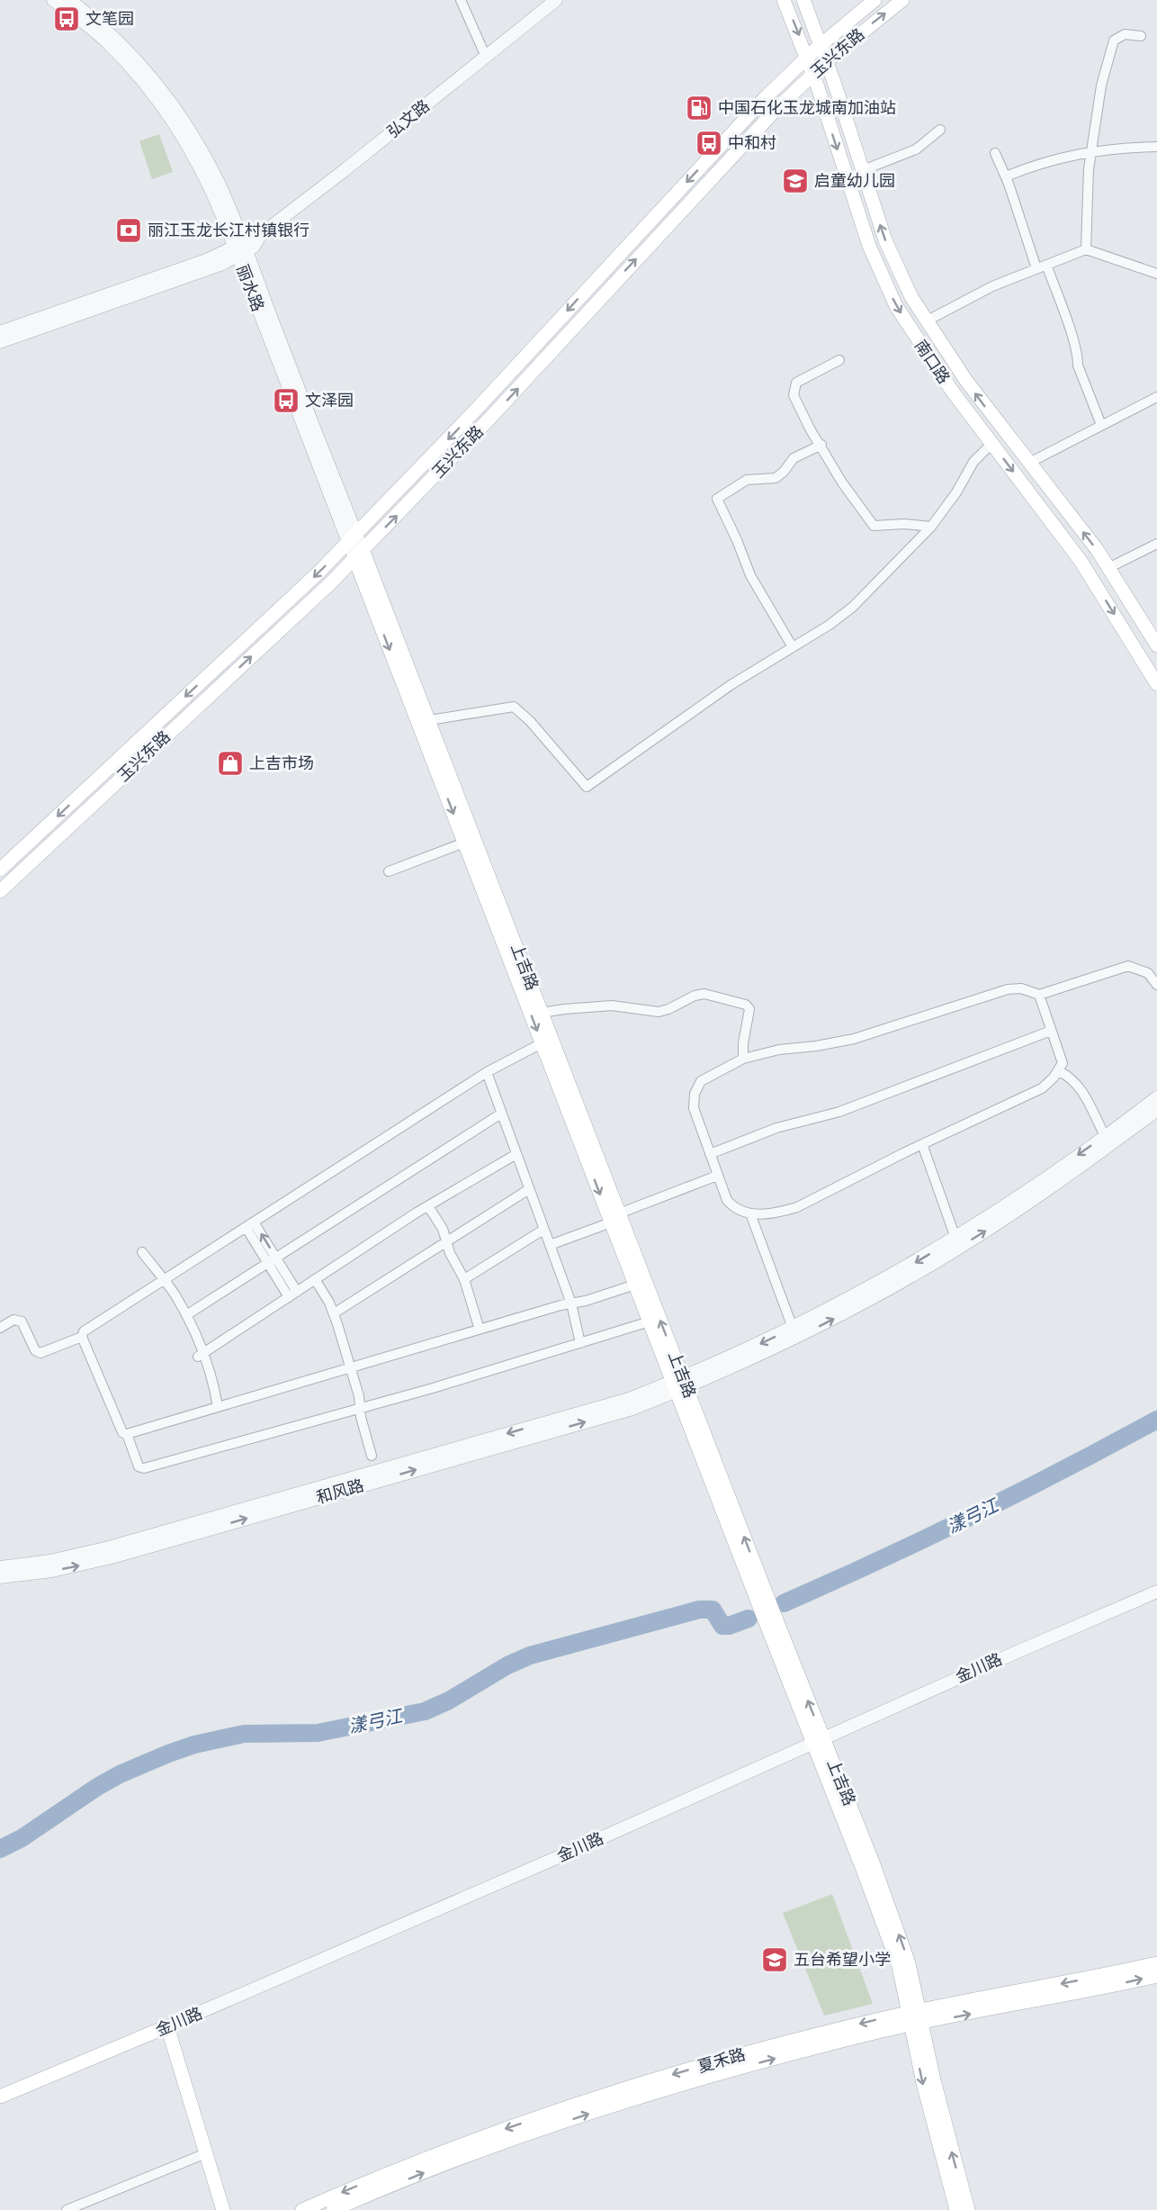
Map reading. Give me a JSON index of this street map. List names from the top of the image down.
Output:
{
  "streets": {
    "main road": [
      "玉兴东路",
      "南口路",
      "上吉路",
      "金川路",
      "夏禾路"
    ],
    "street": ["弘文路", "丽水路", "和风路"]
  },
  "crossings": [
    ["玉兴东路", "丽水路"],
    ["玉兴东路", "南口路"],
    ["玉兴东路", "上吉路"],
    ["弘文路", "丽水路"],
    ["丽水路", "上吉路"],
    ["上吉路", "和风路"],
    ["上吉路", "金川路"],
    ["上吉路", "夏禾路"]
  ],
  "water": ["漾弓江"],
  "places": {
    "bus stop": ["文笔园", "中和村", "文泽园"],
    "fuel station": ["中国石化玉龙城南加油站"],
    "school or university": ["启童幼儿园", "五台希望小学"],
    "bank": ["丽江玉龙长江村镇银行"],
    "shop": ["上吉市场"]
  }
}
